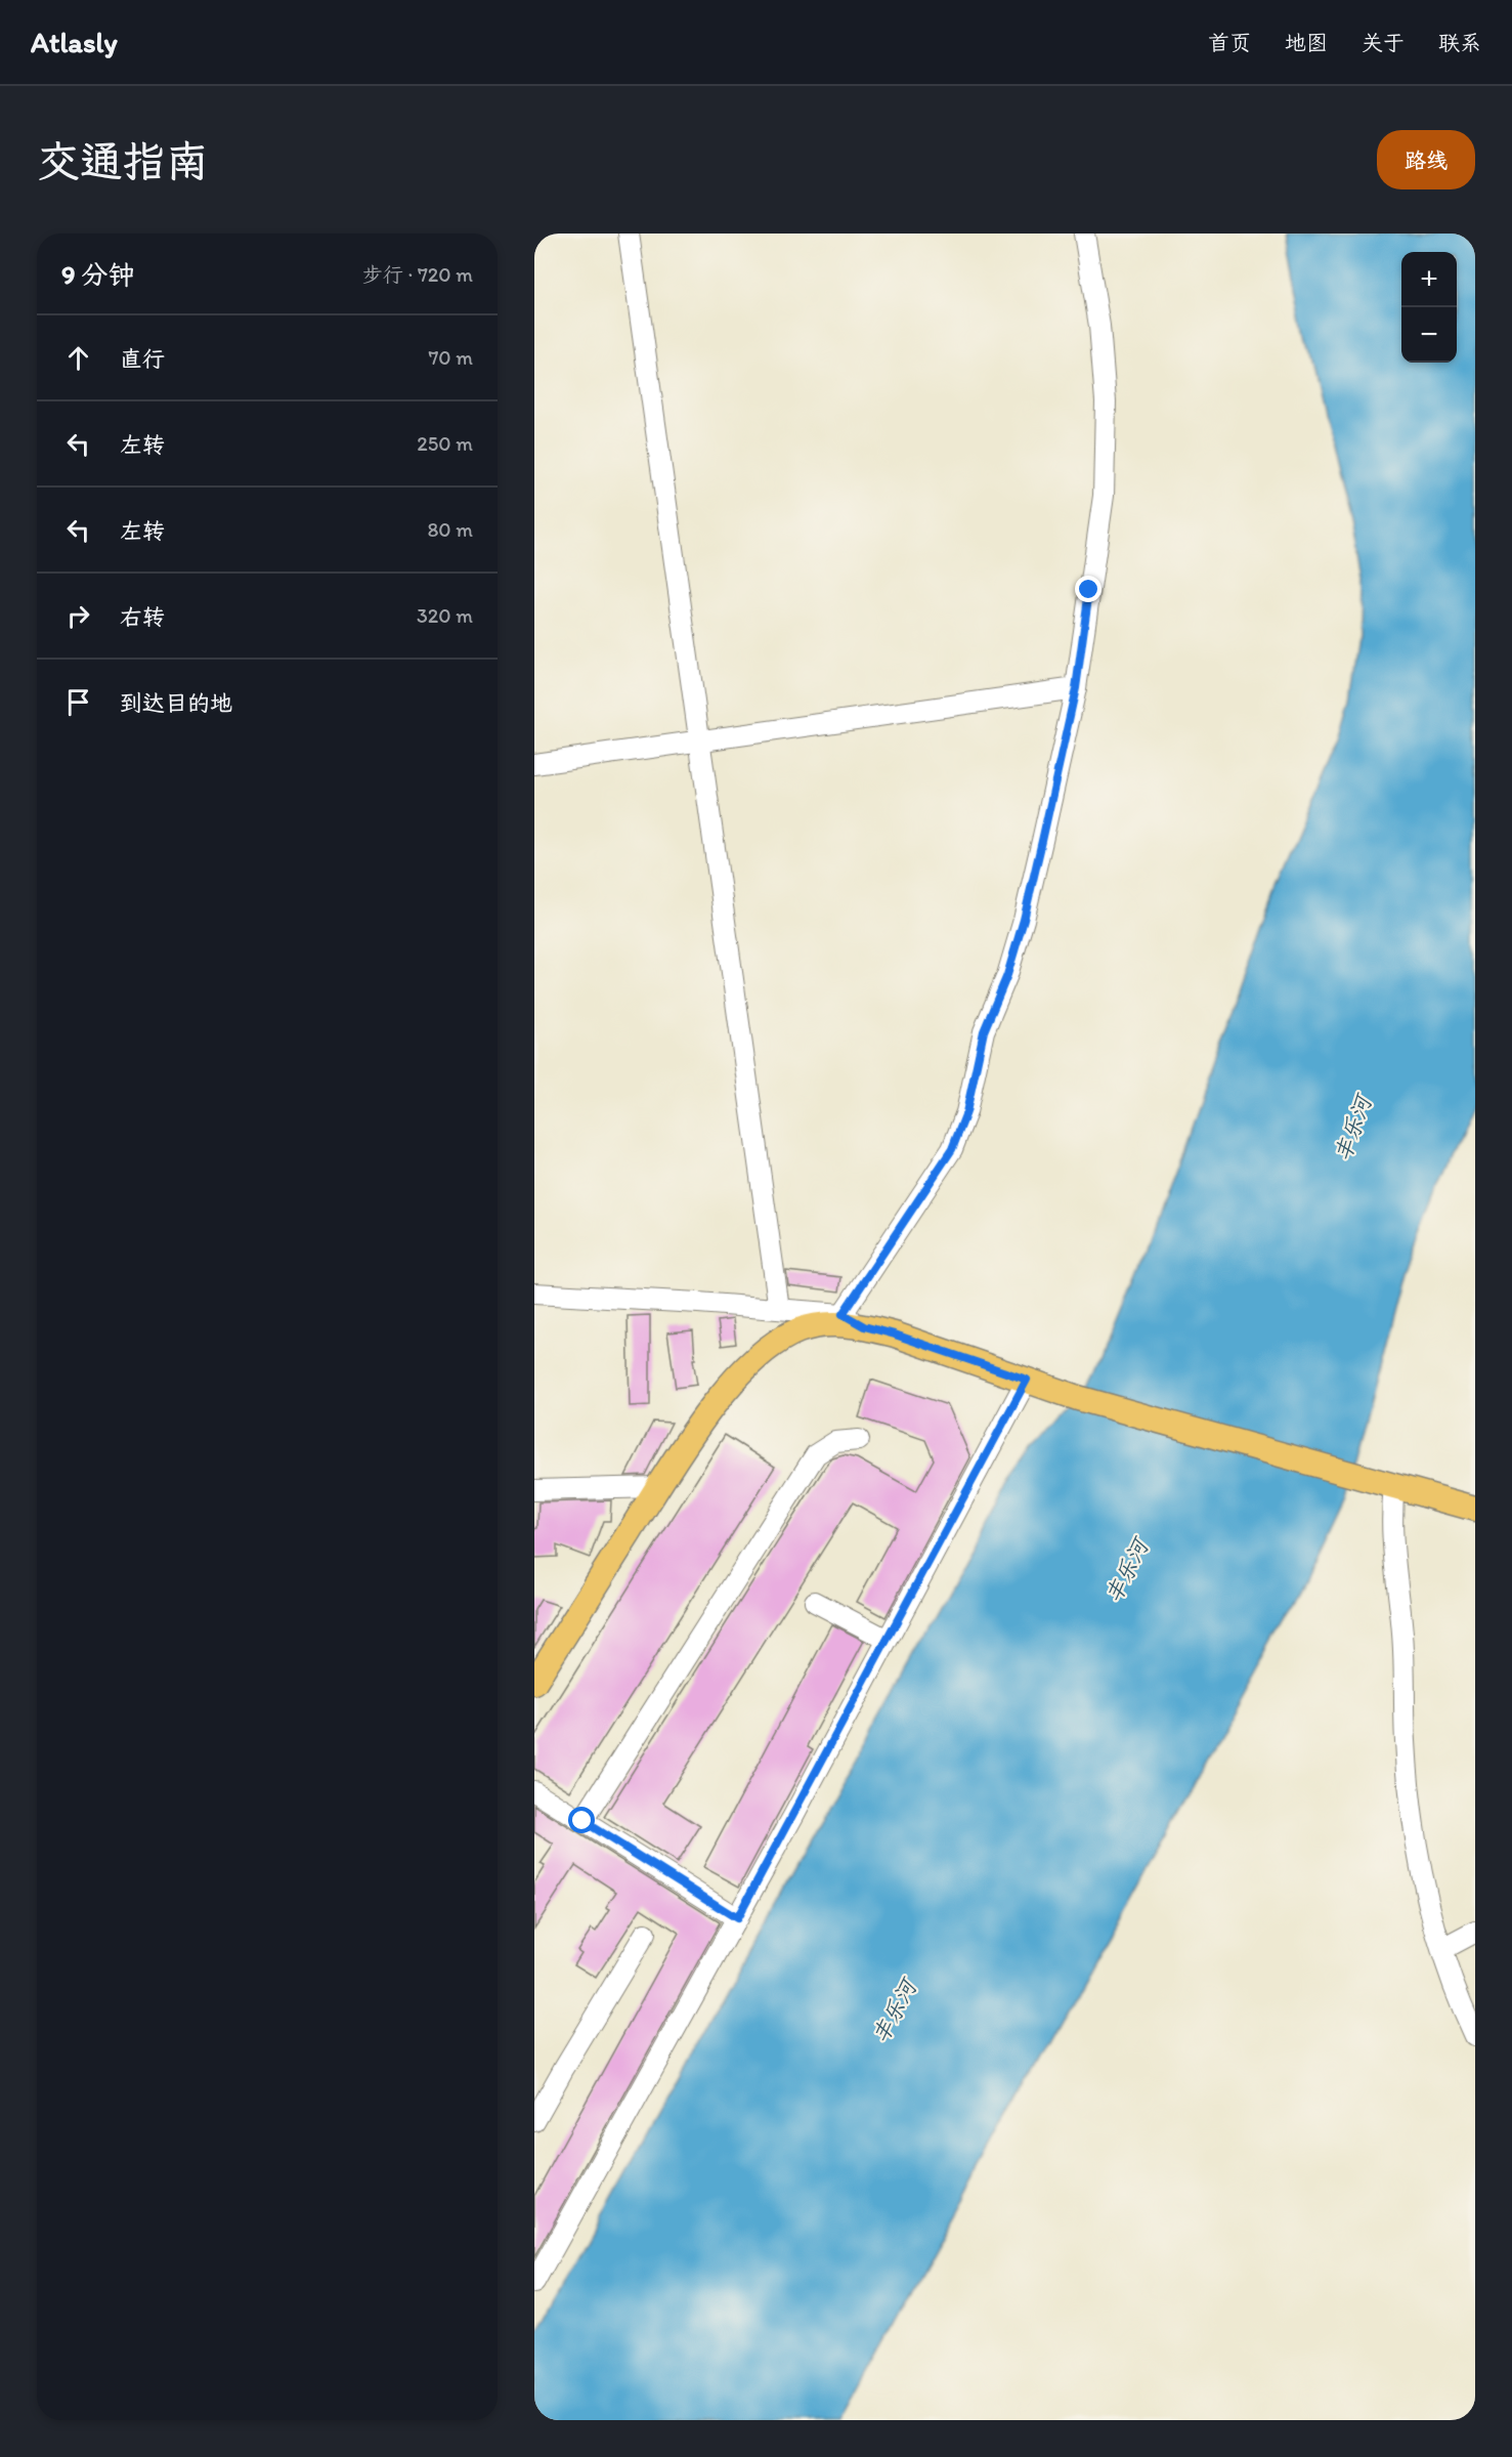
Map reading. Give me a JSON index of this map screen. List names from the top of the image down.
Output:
{
  "water": ["丰乐河"],
  "page": {
    "header": "Atlasly",
    "nav": [
      "首页",
      "地图",
      "关于",
      "联系"
    ],
    "buttons": "路线",
    "title": "交通指南",
    "heading": ["9 分钟", "步行 · 720 m"],
    "map_buttons": ["+", "−"],
    "list": [
      ["直行", "70 m"],
      ["左转", "250 m"],
      ["左转", "80 m"],
      ["右转", "320 m"],
      "到达目的地"
    ]
  }
}
